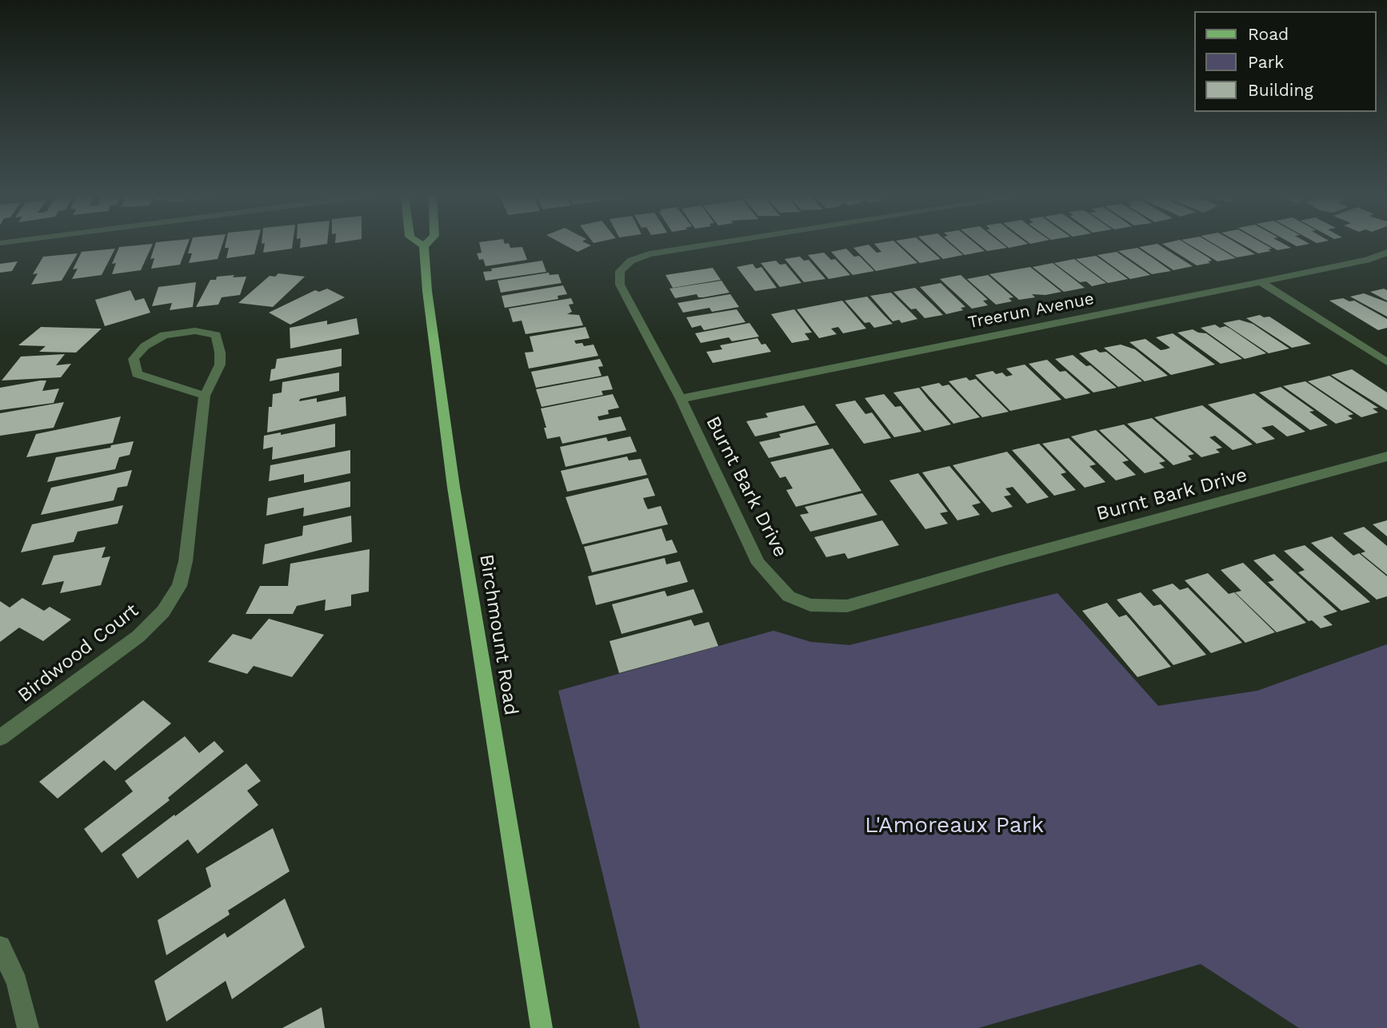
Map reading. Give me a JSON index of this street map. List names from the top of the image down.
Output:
{
  "streets": {
    "main road": ["Birchmount Road"],
    "street": ["Treerun Avenue", "Burnt Bark Drive", "Birdwood Court"]
  },
  "crossings": [
    ["Treerun Avenue", "Burnt Bark Drive"]
  ],
  "parks": ["L'Amoreaux Park"],
  "legend": ["Road", "Park", "Building"]
}
